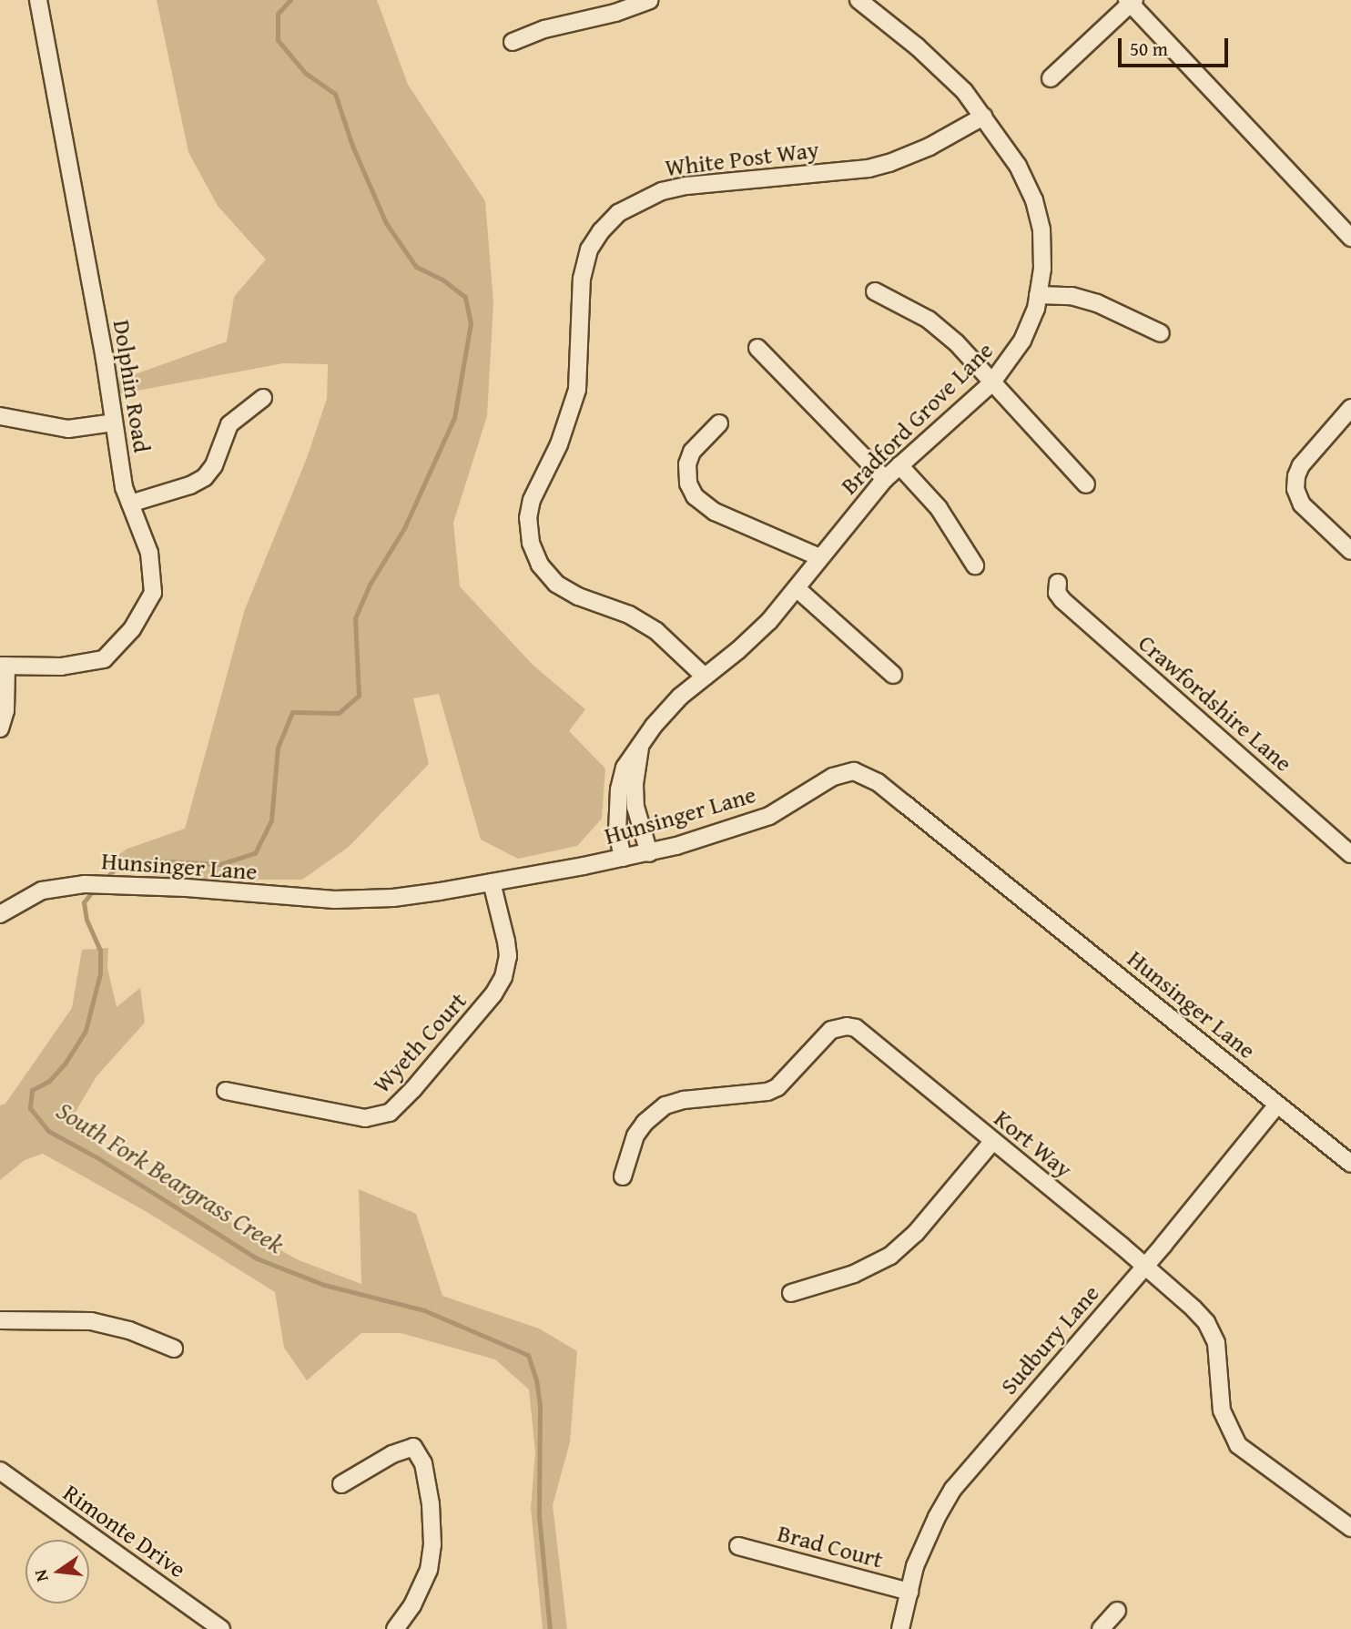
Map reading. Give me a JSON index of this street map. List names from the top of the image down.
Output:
{
  "streets": {
    "street": [
      "White Post Way",
      "Dolphin Road",
      "Bradford Grove Lane",
      "Crawfordshire Lane",
      "Hunsinger Lane",
      "Wyeth Court",
      "Kort Way",
      "Sudbury Lane",
      "Rimonte Drive",
      "Brad Court"
    ]
  },
  "crossings": [
    ["White Post Way", "Bradford Grove Lane"],
    ["Bradford Grove Lane", "Hunsinger Lane"],
    ["Hunsinger Lane", "Wyeth Court"],
    ["Hunsinger Lane", "Sudbury Lane"],
    ["Kort Way", "Sudbury Lane"],
    ["Sudbury Lane", "Brad Court"]
  ],
  "water": ["South Fork Beargrass Creek"],
  "scale_bar": "50 m",
  "north": "left"
}
